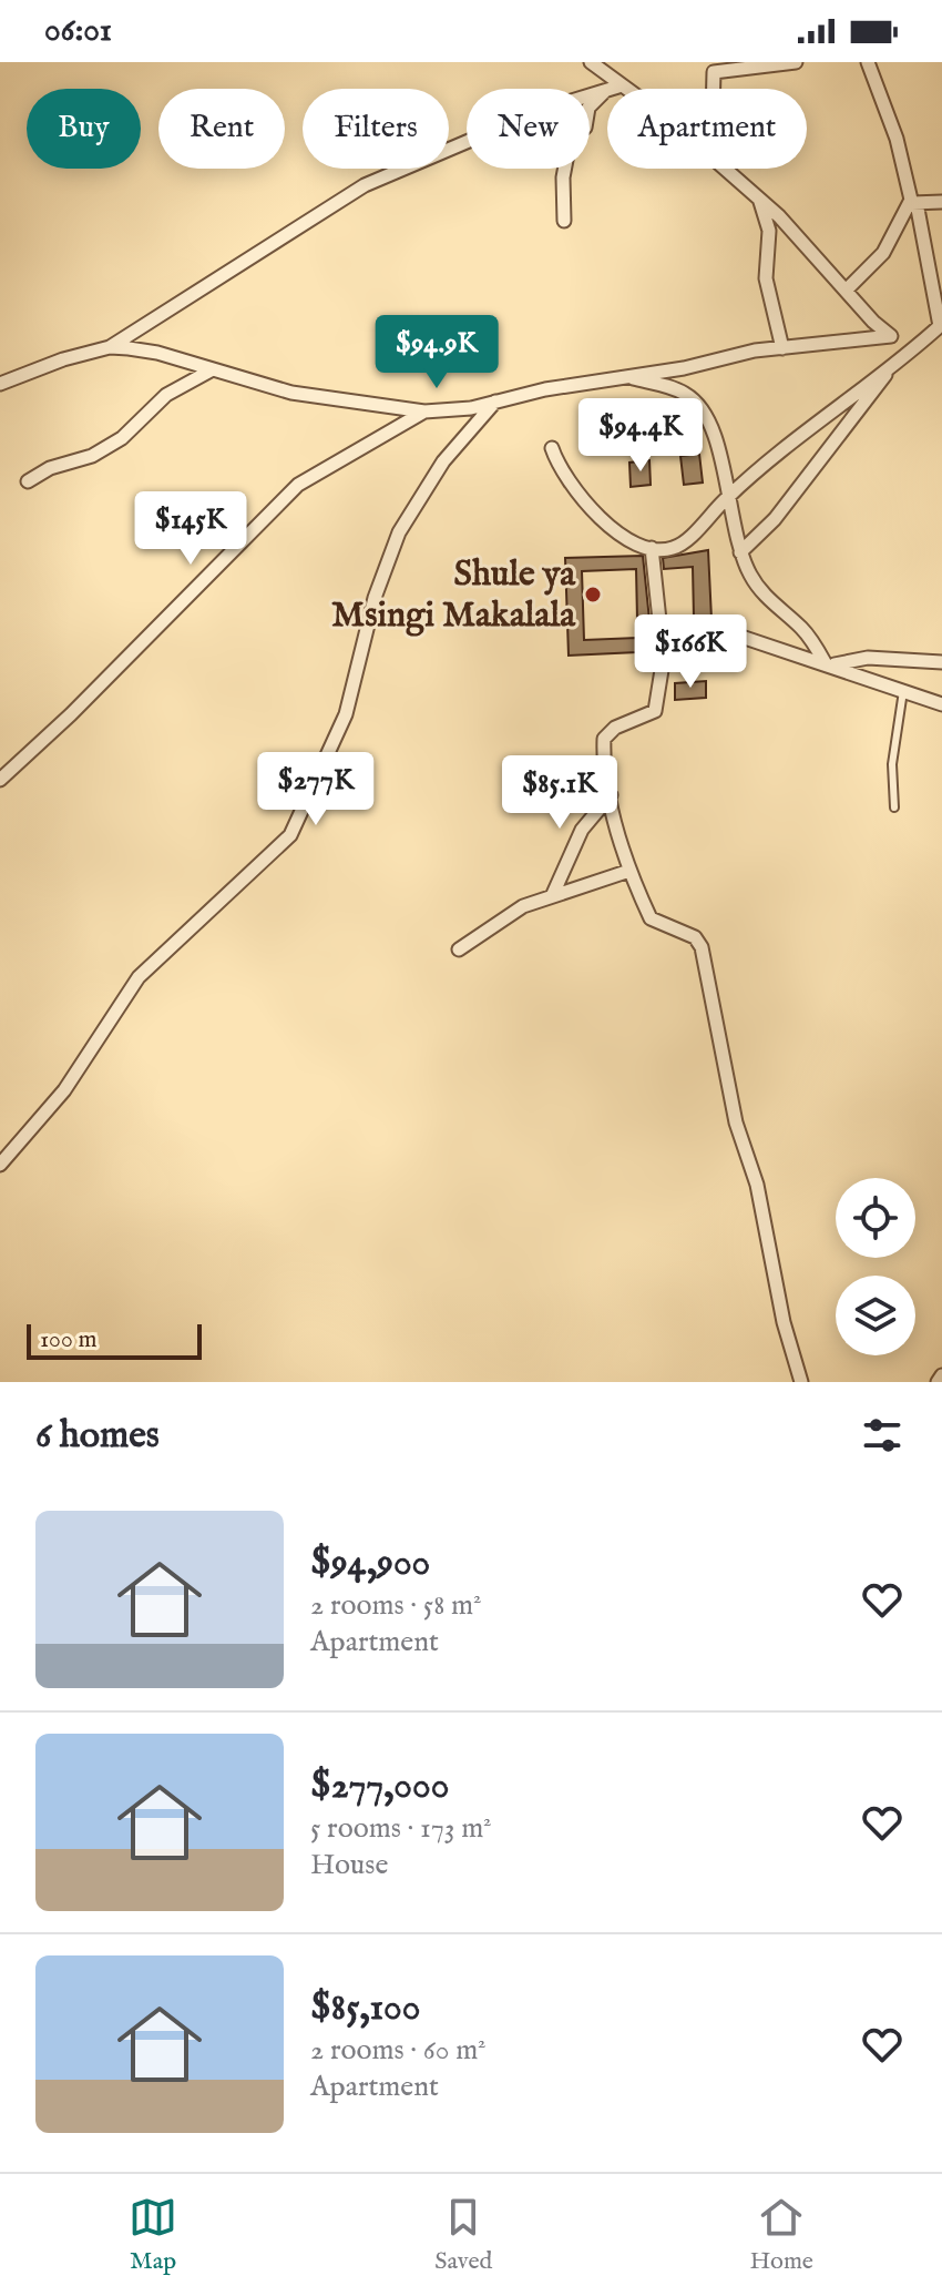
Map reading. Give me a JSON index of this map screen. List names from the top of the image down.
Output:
{
  "places": ["Shule ya Msingi Makalala"],
  "scale_bar": "100 m",
  "page": {
    "status": "06:01",
    "chip": [
      "Buy",
      "Rent",
      "Filters",
      "New",
      "Apartment"
    ],
    "price": [
      "$94.9K",
      "$94.4K",
      "$145K",
      "$166K",
      "$277K",
      "$85.1K"
    ],
    "scale": "100 m",
    "heading": "6 homes",
    "list": [
      {
        "name": "$94,900",
        "note": "2 rooms · 58 m² · Apartment"
      },
      {
        "name": "$277,000",
        "note": "5 rooms · 173 m² · House"
      },
      {
        "name": "$85,100",
        "note": "2 rooms · 60 m² · Apartment"
      }
    ],
    "tabs": ["Map", "Saved", "Home"]
  }
}
